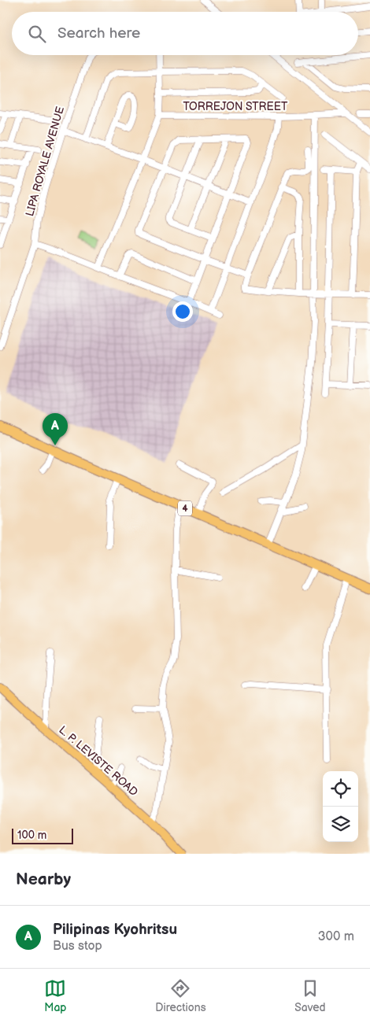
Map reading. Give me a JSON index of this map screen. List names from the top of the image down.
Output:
{
  "streets": {
    "highway": ["4"],
    "main road": ["L. P. LEVISTE ROAD"],
    "street": ["TORREJON STREET", "LIPA ROYALE AVENUE"]
  },
  "scale_bar": "100 m",
  "page": {
    "search": "Search here",
    "pins": "A",
    "scale": "100 m",
    "heading": "Nearby",
    "list": [
      {
        "mark": "A",
        "name": "Pilipinas Kyohritsu",
        "note": "Bus stop",
        "value": "300 m"
      }
    ],
    "nav": ["Map", "Directions", "Saved"]
  }
}
